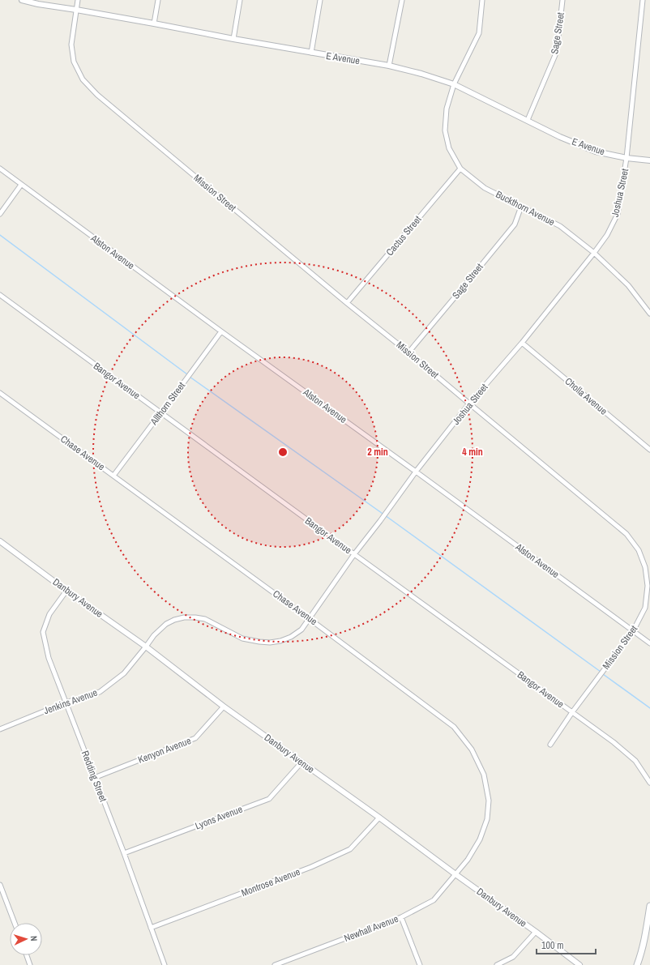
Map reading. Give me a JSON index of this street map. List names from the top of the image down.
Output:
{
  "streets": {
    "street": [
      "Sage Street",
      "E Avenue",
      "Mission Street",
      "Joshua Street",
      "Buckthorn Avenue",
      "Cactus Street",
      "Alston Avenue",
      "Bangor Avenue",
      "Cholla Avenue",
      "Allthorn Street",
      "Chase Avenue",
      "Danbury Avenue",
      "Jenkins Avenue",
      "Kenyon Avenue",
      "Redding Street",
      "Lyons Avenue",
      "Montrose Avenue",
      "Newhall Avenue"
    ]
  },
  "crossings": [
    ["Sage Street", "E Avenue"],
    ["Sage Street", "Mission Street"],
    ["Sage Street", "Buckthorn Avenue"],
    ["E Avenue", "Mission Street"],
    ["E Avenue", "Joshua Street"],
    ["E Avenue", "Buckthorn Avenue"],
    ["Mission Street", "Joshua Street"],
    ["Mission Street", "Cactus Street"],
    ["Mission Street", "Alston Avenue"],
    ["Mission Street", "Bangor Avenue"],
    ["Joshua Street", "Buckthorn Avenue"],
    ["Joshua Street", "Alston Avenue"],
    ["Joshua Street", "Bangor Avenue"],
    ["Joshua Street", "Cholla Avenue"],
    ["Joshua Street", "Chase Avenue"],
    ["Joshua Street", "Danbury Avenue"],
    ["Joshua Street", "Jenkins Avenue"],
    ["Buckthorn Avenue", "Cactus Street"],
    ["Alston Avenue", "Allthorn Street"],
    ["Bangor Avenue", "Allthorn Street"],
    ["Allthorn Street", "Chase Avenue"],
    ["Chase Avenue", "Danbury Avenue"],
    ["Chase Avenue", "Newhall Avenue"],
    ["Danbury Avenue", "Jenkins Avenue"],
    ["Danbury Avenue", "Kenyon Avenue"],
    ["Danbury Avenue", "Redding Street"],
    ["Danbury Avenue", "Lyons Avenue"],
    ["Danbury Avenue", "Montrose Avenue"],
    ["Danbury Avenue", "Newhall Avenue"],
    ["Jenkins Avenue", "Redding Street"],
    ["Kenyon Avenue", "Redding Street"],
    ["Redding Street", "Lyons Avenue"],
    ["Redding Street", "Montrose Avenue"]
  ],
  "scale_bar": "100 m",
  "north": "right",
  "rings": ["2 min", "4 min"]
}
